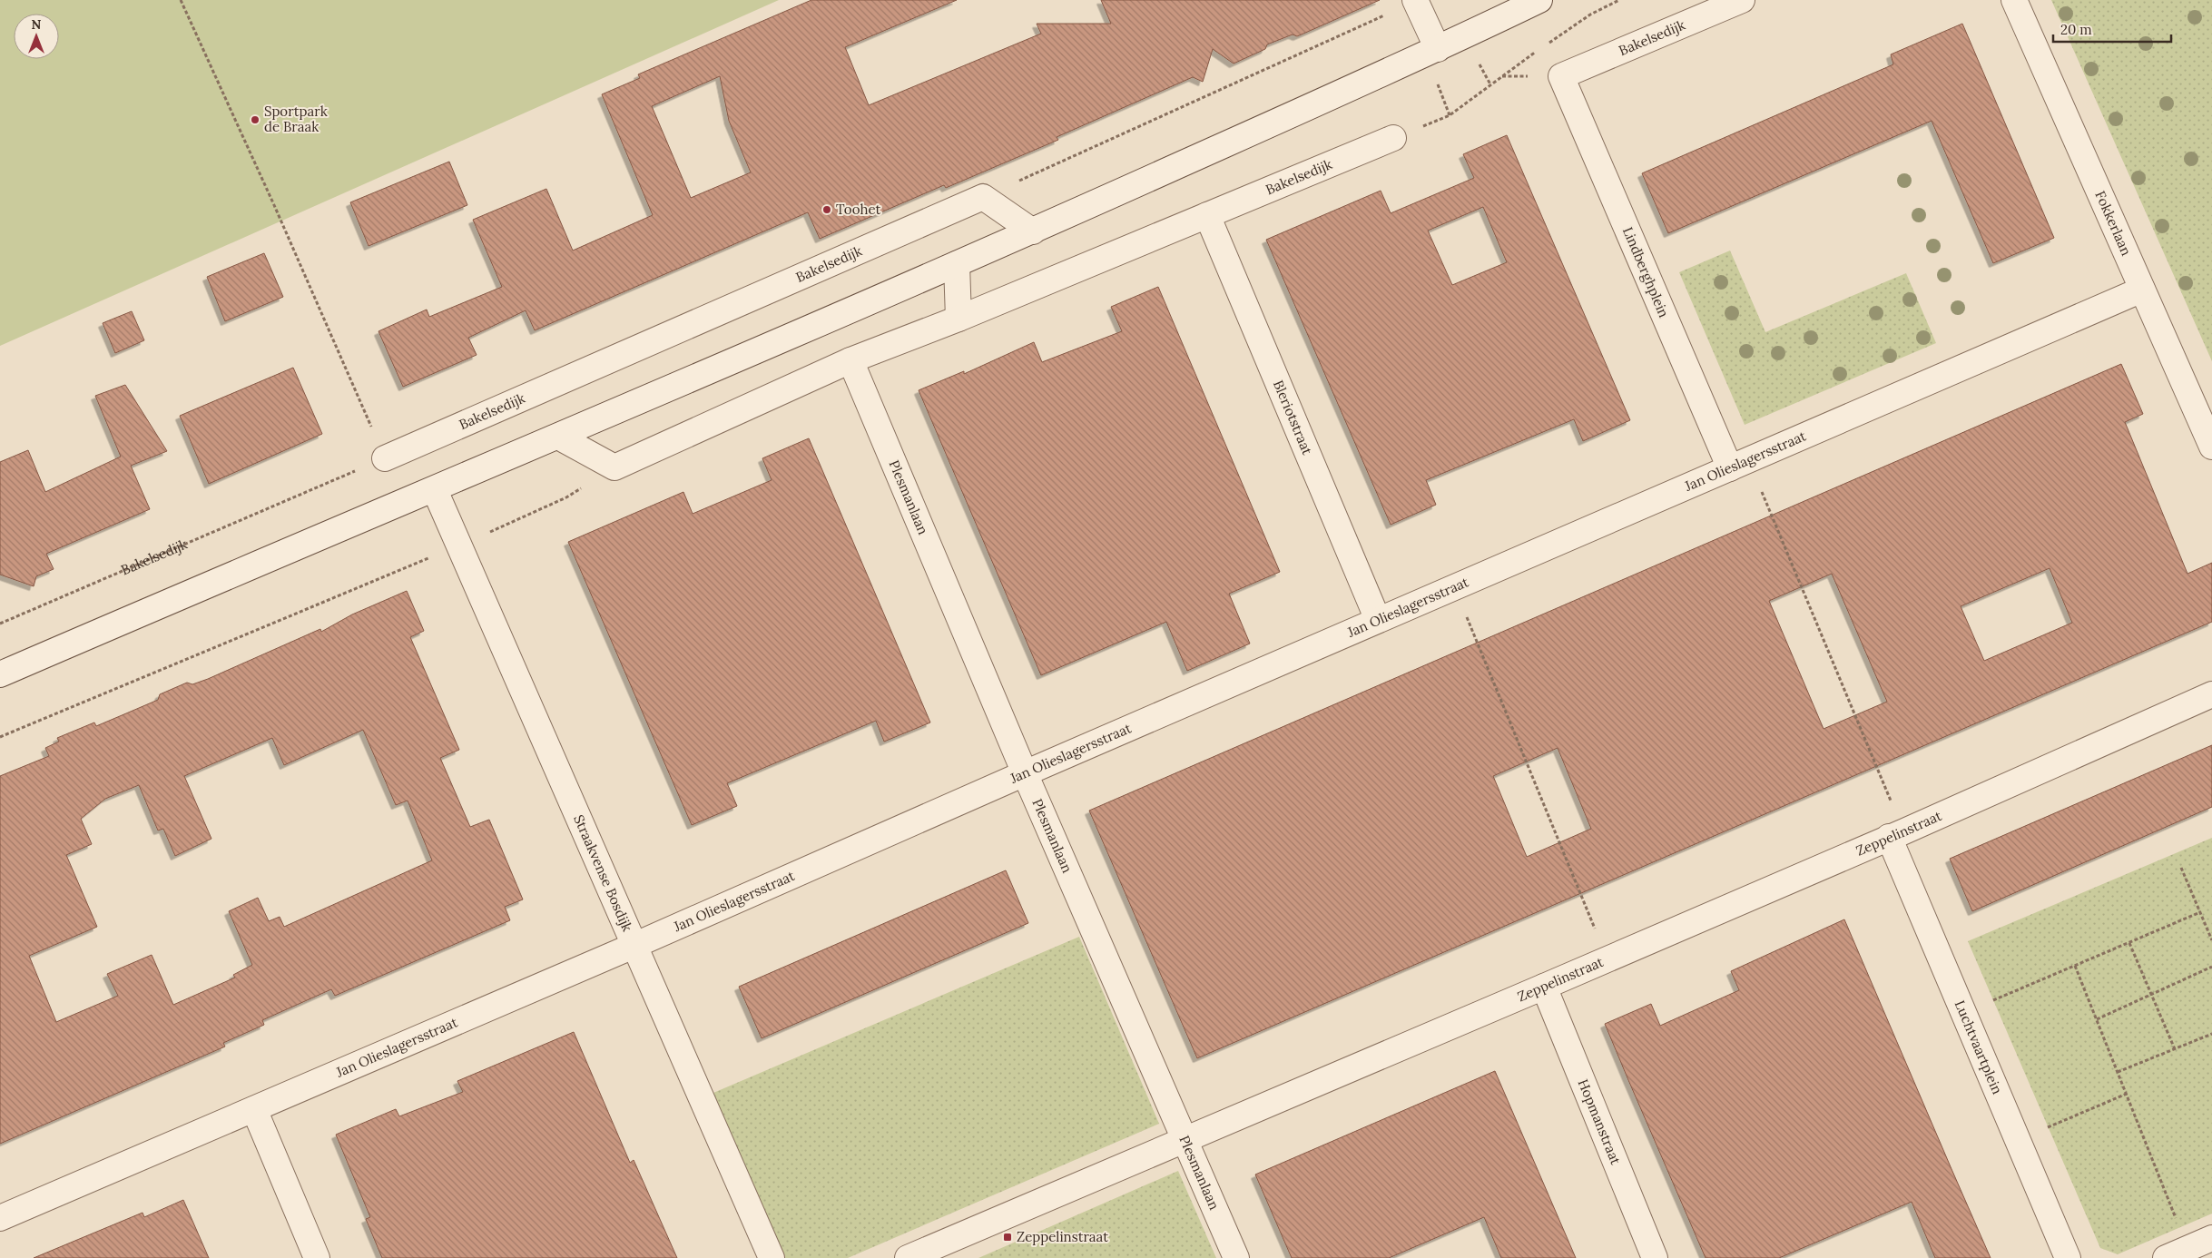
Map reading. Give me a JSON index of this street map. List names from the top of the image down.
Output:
{
  "streets": {
    "street": [
      "Bakelsedijk",
      "Fokkerlaan",
      "Lindberghplein",
      "Bleriotstraat",
      "Jan Olieslagersstraat",
      "Plesmanlaan",
      "Zeppelinstraat",
      "Straakvense Bosdijk",
      "Luchtvaartplein",
      "Hopmanstraat"
    ]
  },
  "crossings": [
    ["Bakelsedijk", "Lindberghplein"],
    ["Bakelsedijk", "Bleriotstraat"],
    ["Bakelsedijk", "Plesmanlaan"],
    ["Fokkerlaan", "Jan Olieslagersstraat"],
    ["Lindberghplein", "Jan Olieslagersstraat"],
    ["Bleriotstraat", "Jan Olieslagersstraat"],
    ["Jan Olieslagersstraat", "Plesmanlaan"],
    ["Jan Olieslagersstraat", "Straakvense Bosdijk"],
    ["Plesmanlaan", "Zeppelinstraat"],
    ["Zeppelinstraat", "Luchtvaartplein"],
    ["Zeppelinstraat", "Hopmanstraat"]
  ],
  "places": {
    "other": ["Sportpark de Braak", "Toohet"],
    "transit": ["Zeppelinstraat"]
  },
  "scale_bar": "20 m",
  "north": "top"
}
